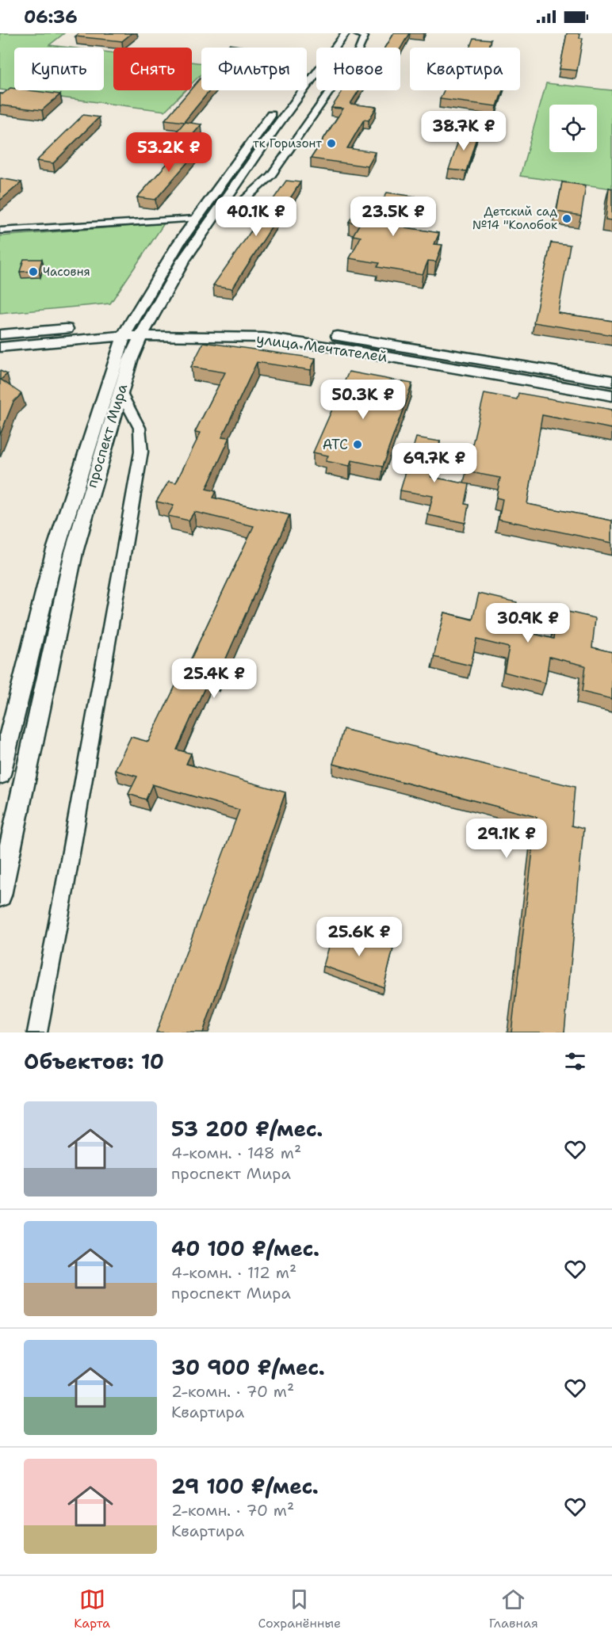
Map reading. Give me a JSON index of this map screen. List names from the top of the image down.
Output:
{
  "streets": {
    "street": ["улица Мечтателей", "проспект Мира"]
  },
  "crossings": [
    ["улица Мечтателей", "проспект Мира"]
  ],
  "places": [
    "тк Горизонт",
    "Детский сад №14 \"Колобок",
    "Часовня",
    "АТС"
  ],
  "page": {
    "status": "06:36",
    "chip": [
      "Купить",
      "Снять",
      "Фильтры",
      "Новое",
      "Квартира"
    ],
    "price": [
      "38.7K ₽",
      "53.2K ₽",
      "40.1K ₽",
      "23.5K ₽",
      "50.3K ₽",
      "69.7K ₽",
      "30.9K ₽",
      "25.4K ₽",
      "29.1K ₽",
      "25.6K ₽"
    ],
    "heading": "Объектов: 10",
    "list": [
      {
        "name": "53 200 ₽/мес.",
        "note": "4-комн. · 148 m² · проспект Мира"
      },
      {
        "name": "40 100 ₽/мес.",
        "note": "4-комн. · 112 m² · проспект Мира"
      },
      {
        "name": "30 900 ₽/мес.",
        "note": "2-комн. · 70 m² · Квартира"
      },
      {
        "name": "29 100 ₽/мес.",
        "note": "2-комн. · 70 m² · Квартира"
      }
    ],
    "tabs": ["Карта", "Сохранённые", "Главная"]
  }
}
